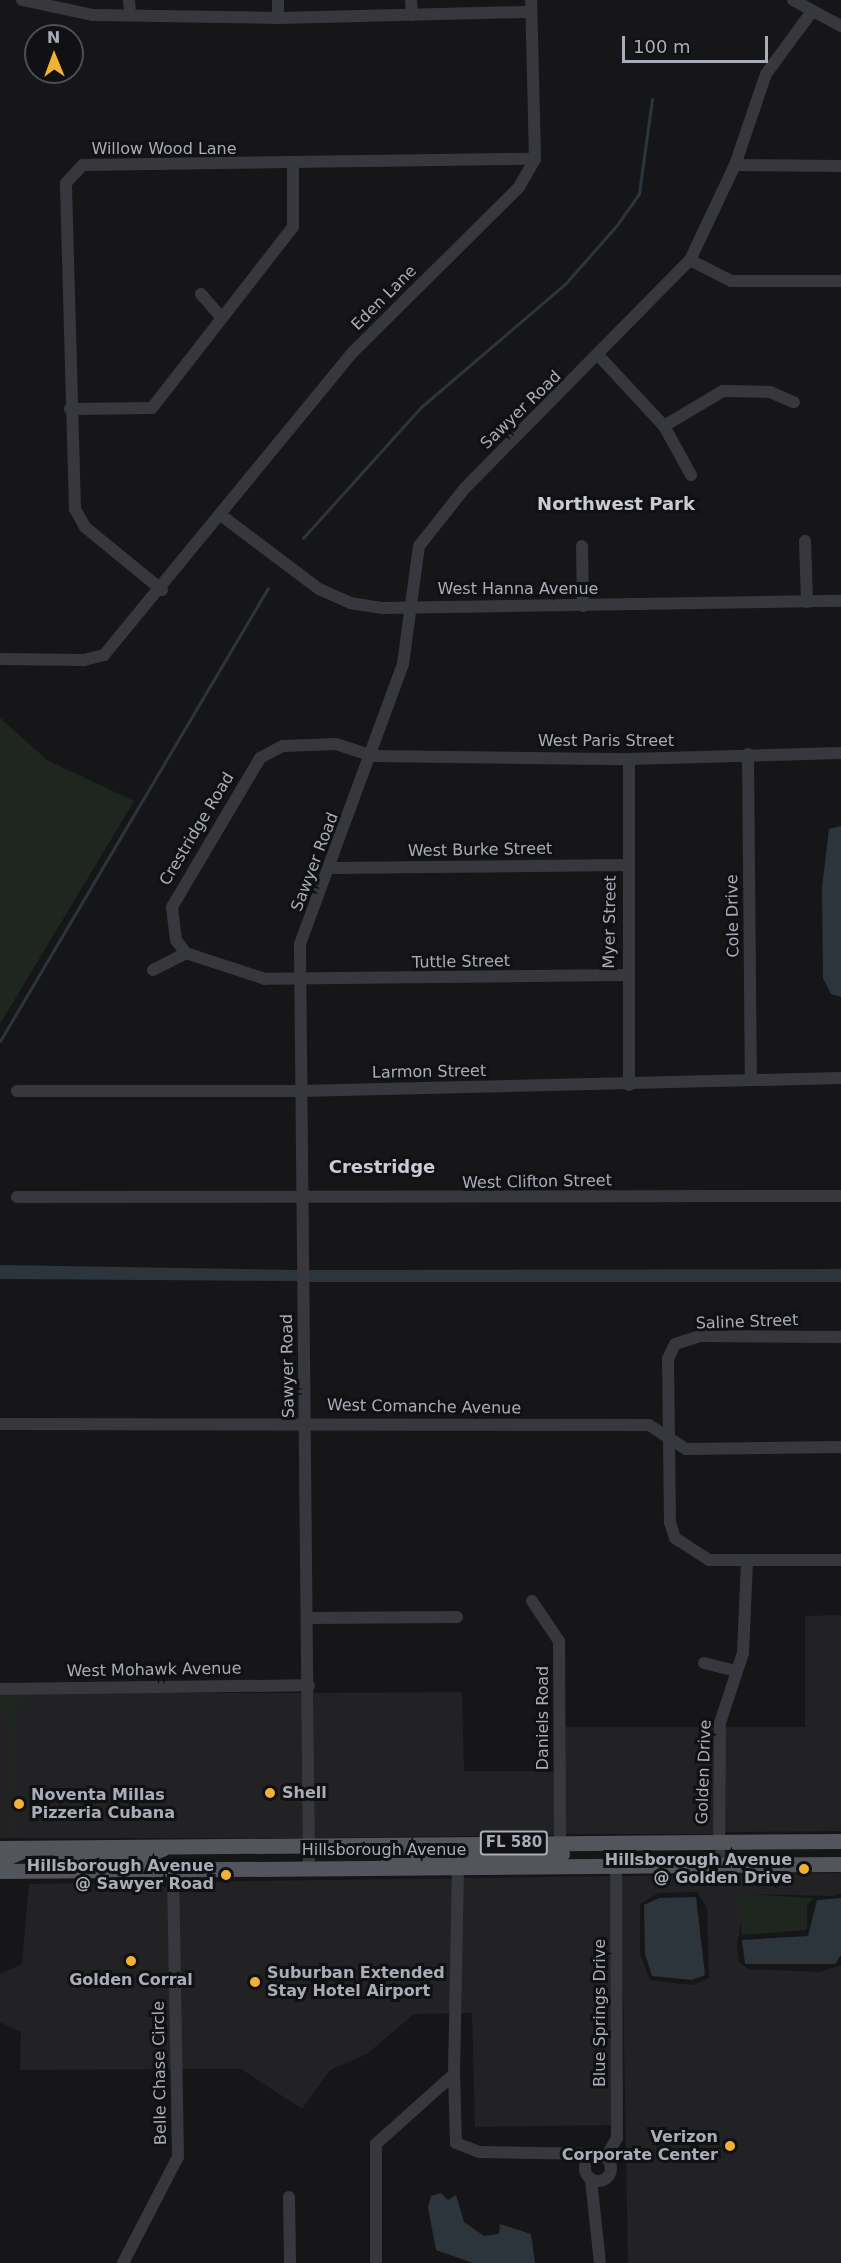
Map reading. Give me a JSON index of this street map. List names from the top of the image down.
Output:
{
  "streets": {
    "main road": ["FL 580", "Hillsborough Avenue"],
    "street": [
      "Willow Wood Lane",
      "Eden Lane",
      "Sawyer Road",
      "West Hanna Avenue",
      "West Paris Street",
      "Crestridge Road",
      "West Burke Street",
      "Cole Drive",
      "Myer Street",
      "Tuttle Street",
      "Larmon Street",
      "West Clifton Street",
      "Saline Street",
      "West Comanche Avenue",
      "West Mohawk Avenue",
      "Daniels Road",
      "Golden Drive",
      "Blue Springs Drive",
      "Belle Chase Circle"
    ]
  },
  "crossings": [
    ["Willow Wood Lane", "Eden Lane"],
    ["Eden Lane", "West Hanna Avenue"],
    ["Sawyer Road", "West Hanna Avenue"],
    ["Sawyer Road", "West Paris Street"],
    ["Sawyer Road", "Crestridge Road"],
    ["Sawyer Road", "West Burke Street"],
    ["Sawyer Road", "Tuttle Street"],
    ["Sawyer Road", "Larmon Street"],
    ["Sawyer Road", "West Clifton Street"],
    ["Sawyer Road", "West Comanche Avenue"],
    ["Sawyer Road", "West Mohawk Avenue"],
    ["Sawyer Road", "Hillsborough Avenue"],
    ["West Paris Street", "Crestridge Road"],
    ["West Paris Street", "Cole Drive"],
    ["West Paris Street", "Myer Street"],
    ["West Burke Street", "Myer Street"],
    ["Cole Drive", "Larmon Street"],
    ["Myer Street", "Tuttle Street"],
    ["Myer Street", "Larmon Street"],
    ["Saline Street", "West Comanche Avenue"],
    ["Saline Street", "Golden Drive"],
    ["Daniels Road", "Hillsborough Avenue"],
    ["Golden Drive", "Hillsborough Avenue"],
    ["Hillsborough Avenue", "Blue Springs Drive"],
    ["Hillsborough Avenue", "Belle Chase Circle"]
  ],
  "districts": ["Northwest Park", "Crestridge"],
  "places": [
    "Shell",
    "Noventa Millas Pizzeria Cubana",
    "Hillsborough Avenue @ Golden Drive",
    "Hillsborough Avenue @ Sawyer Road",
    "Golden Corral",
    "Suburban Extended Stay Hotel Airport",
    "Verizon Corporate Center"
  ],
  "scale_bar": "100 m",
  "north": "top"
}
